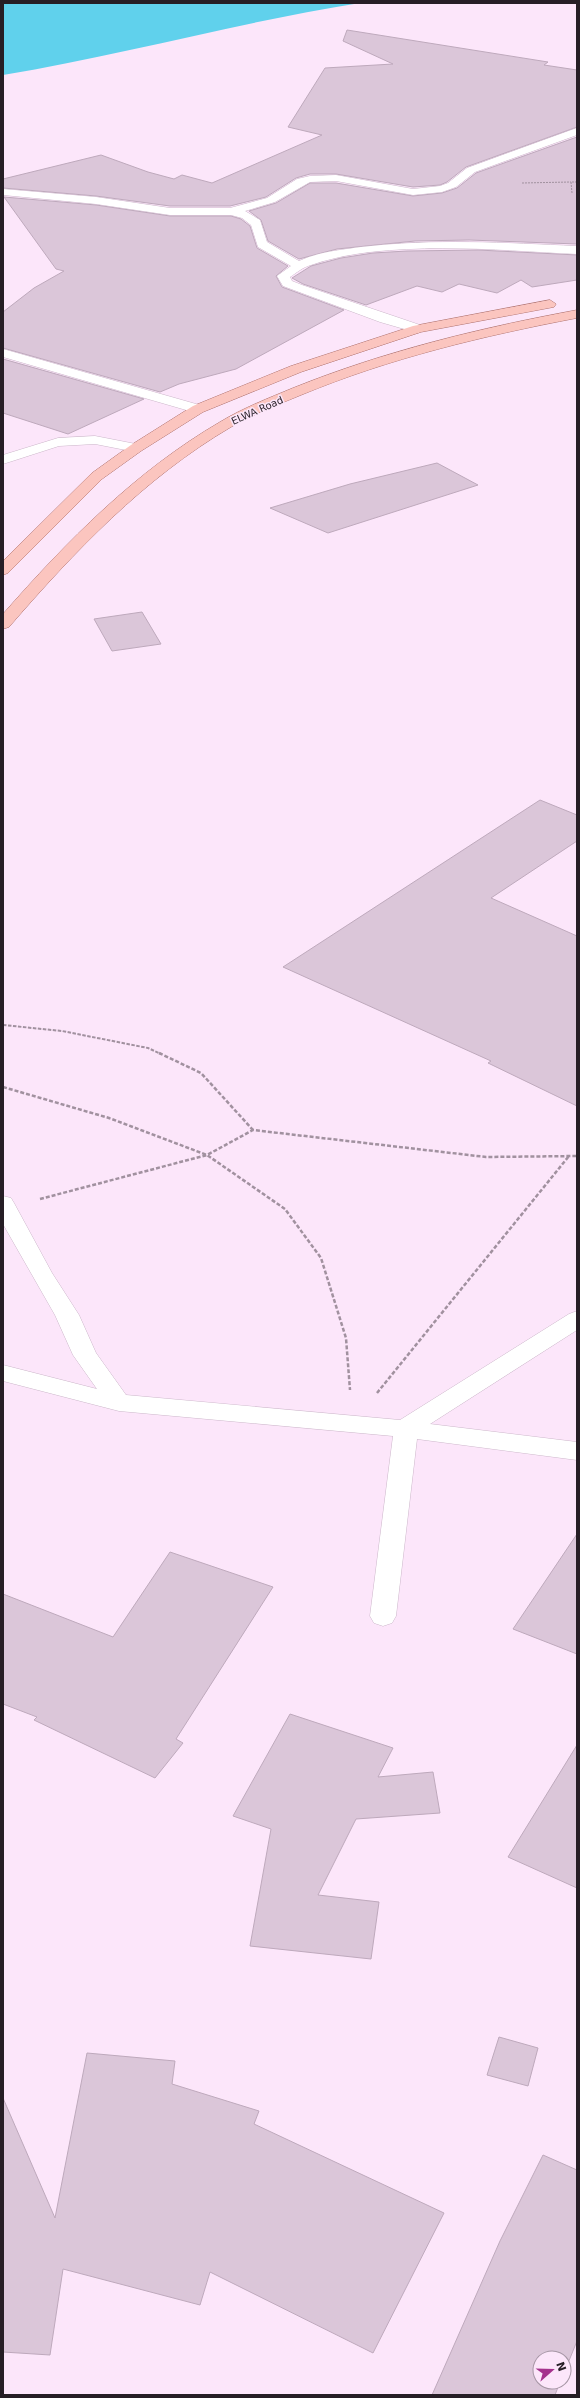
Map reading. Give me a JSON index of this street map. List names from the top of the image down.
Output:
{
  "streets": {
    "main road": ["ELWA Road"]
  },
  "north": "right"
}
